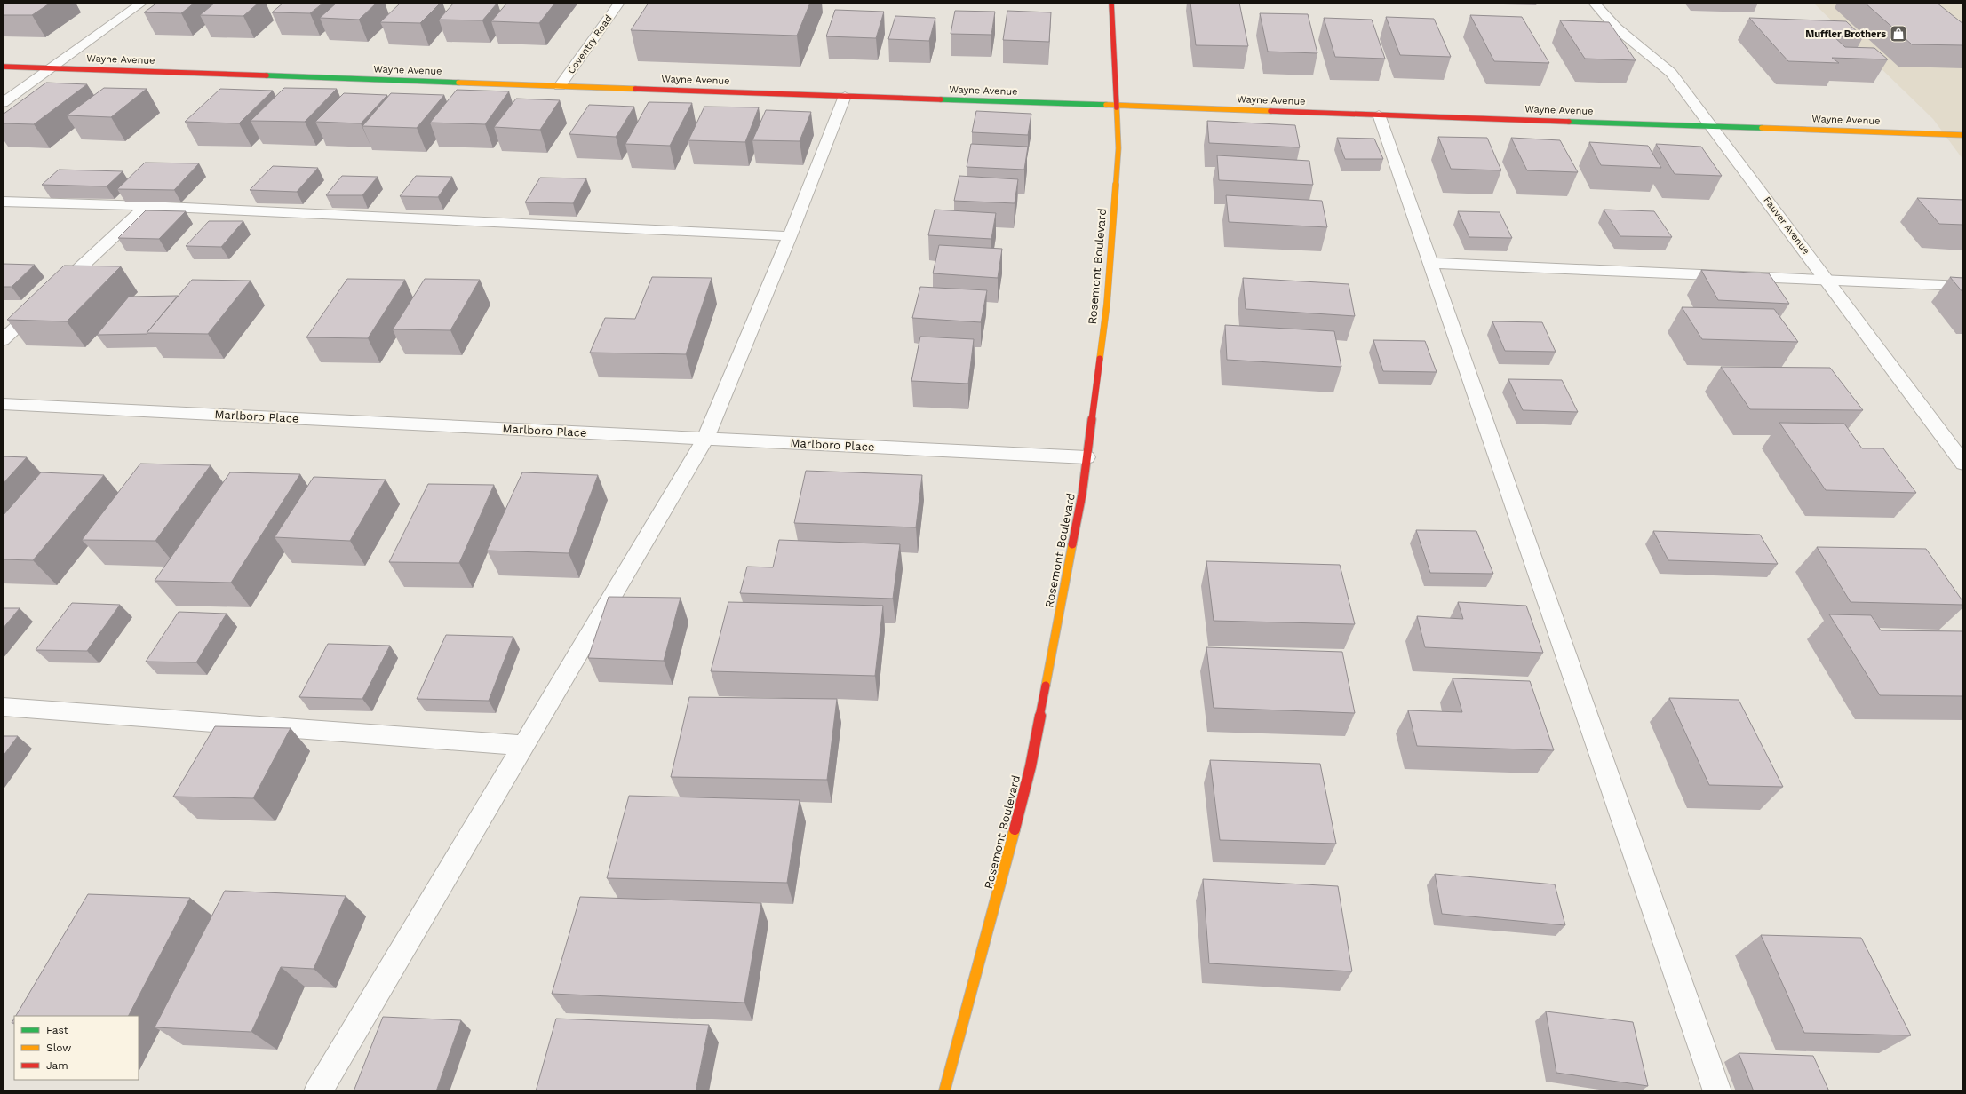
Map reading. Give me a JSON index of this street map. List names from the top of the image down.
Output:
{
  "streets": {
    "main road": ["Wayne Avenue", "Rosemont Boulevard"],
    "street": ["Coventry Road", "Fauver Avenue", "Marlboro Place"]
  },
  "crossings": [
    ["Coventry Road", "Wayne Avenue"],
    ["Wayne Avenue", "Fauver Avenue"],
    ["Wayne Avenue", "Rosemont Boulevard"],
    ["Rosemont Boulevard", "Marlboro Place"]
  ],
  "places": {
    "shop": ["Muffler Brothers"]
  },
  "legend": ["Fast", "Slow", "Jam"]
}
